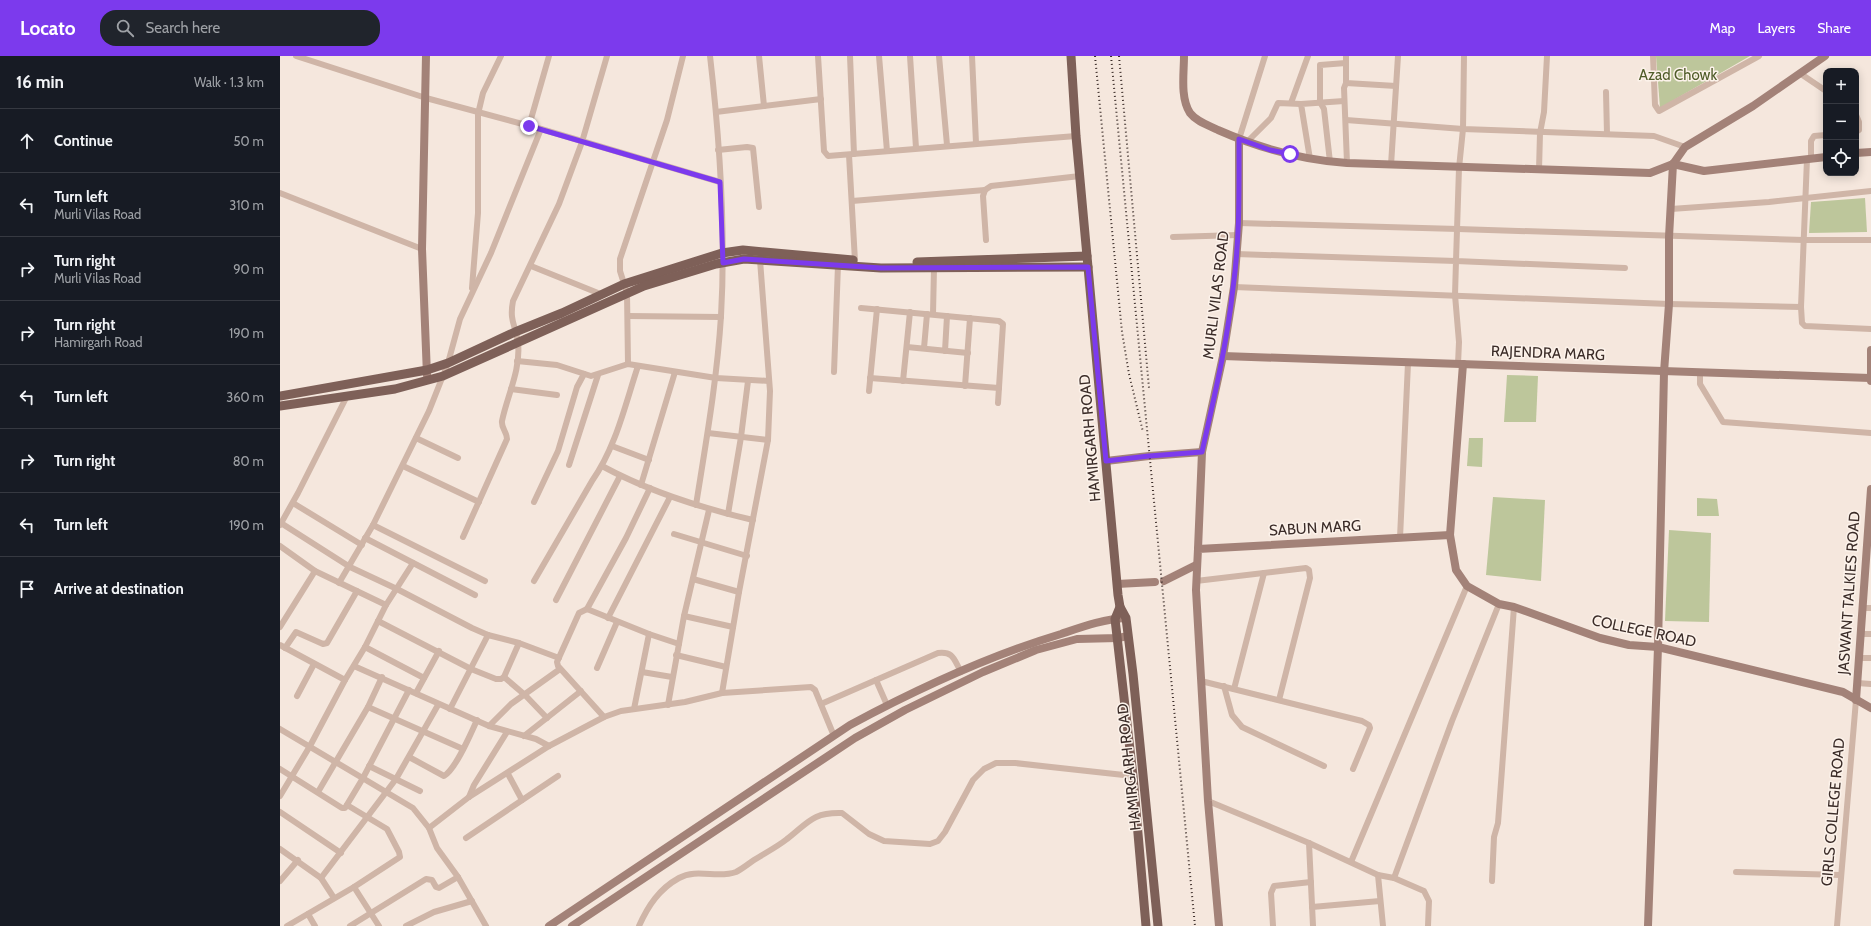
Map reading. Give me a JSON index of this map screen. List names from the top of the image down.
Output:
{
  "streets": {
    "main road": ["HAMIRGARH ROAD"],
    "street": [
      "MURLI VILAS ROAD",
      "RAJENDRA MARG",
      "SABUN MARG",
      "JASWANT TALKIES ROAD",
      "COLLEGE ROAD",
      "GIRLS COLLEGE ROAD"
    ]
  },
  "crossings": [
    ["MURLI VILAS ROAD", "RAJENDRA MARG"],
    ["MURLI VILAS ROAD", "SABUN MARG"],
    ["RAJENDRA MARG", "COLLEGE ROAD"],
    ["SABUN MARG", "COLLEGE ROAD"],
    ["JASWANT TALKIES ROAD", "COLLEGE ROAD"],
    ["JASWANT TALKIES ROAD", "GIRLS COLLEGE ROAD"],
    ["COLLEGE ROAD", "GIRLS COLLEGE ROAD"]
  ],
  "parks": ["Azad Chowk"],
  "page": {
    "header": "Locato",
    "search": "Search here",
    "nav": ["Map", "Layers", "Share"],
    "heading": ["16 min", "Walk · 1.3 km"],
    "map_buttons": ["+", "−"],
    "list": [
      ["Continue", "50 m"],
      ["Turn left", "Murli Vilas Road", "310 m"],
      ["Turn right", "Murli Vilas Road", "90 m"],
      ["Turn right", "Hamirgarh Road", "190 m"],
      ["Turn left", "360 m"],
      ["Turn right", "80 m"],
      ["Turn left", "190 m"],
      "Arrive at destination"
    ]
  }
}
